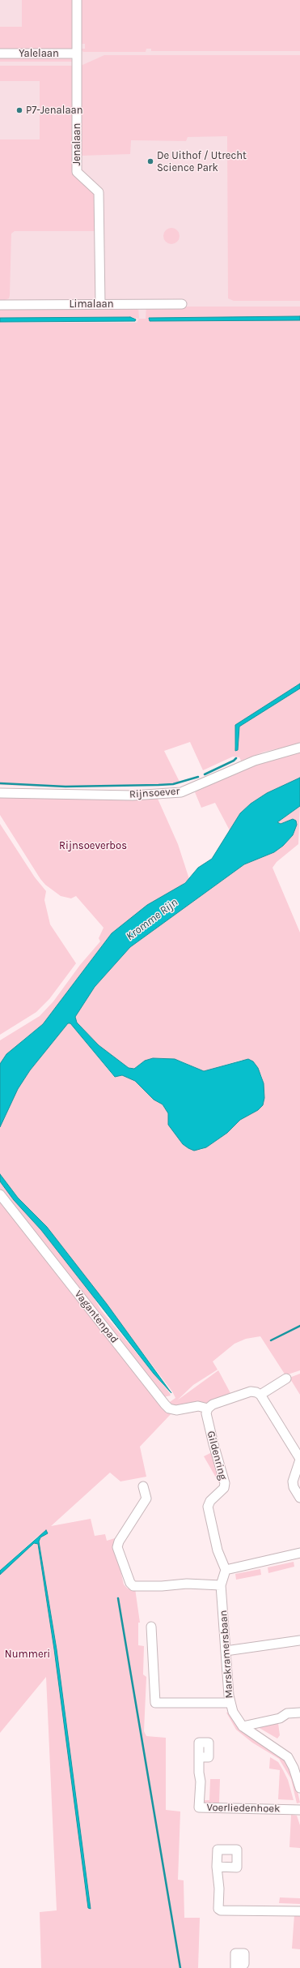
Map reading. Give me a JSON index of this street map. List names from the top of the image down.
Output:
{
  "streets": {
    "street": [
      "Yalelaan",
      "Jenalaan",
      "Limalaan",
      "Rijnsoever",
      "Vagantenpad",
      "Gildenring",
      "Marskramersbaan",
      "Voerliedenhoek"
    ]
  },
  "crossings": [
    ["Yalelaan", "Jenalaan"],
    ["Jenalaan", "Limalaan"],
    ["Vagantenpad", "Gildenring"],
    ["Gildenring", "Marskramersbaan"]
  ],
  "water": ["Kromme Rijn"],
  "parks": ["Rijnsoeverbos", "Nummeri"],
  "places": ["P7-Jenalaan", "De Uithof / Utrecht Science Park"]
}
